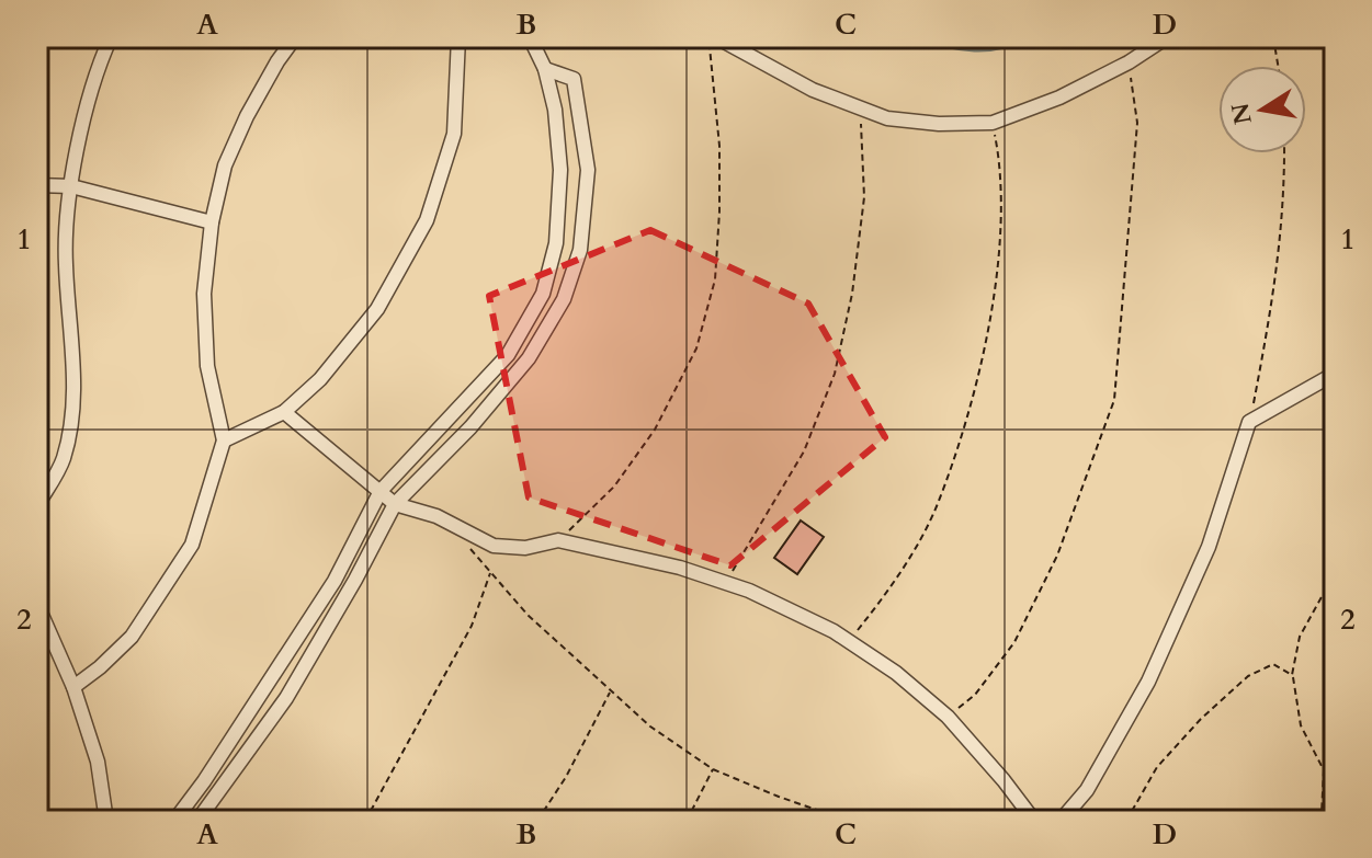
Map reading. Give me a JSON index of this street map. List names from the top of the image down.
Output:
{
  "north": "left",
  "grid": {
    "columns": [
      "A",
      "B",
      "C",
      "D"
    ],
    "rows": ["1", "2"]
  }
}
